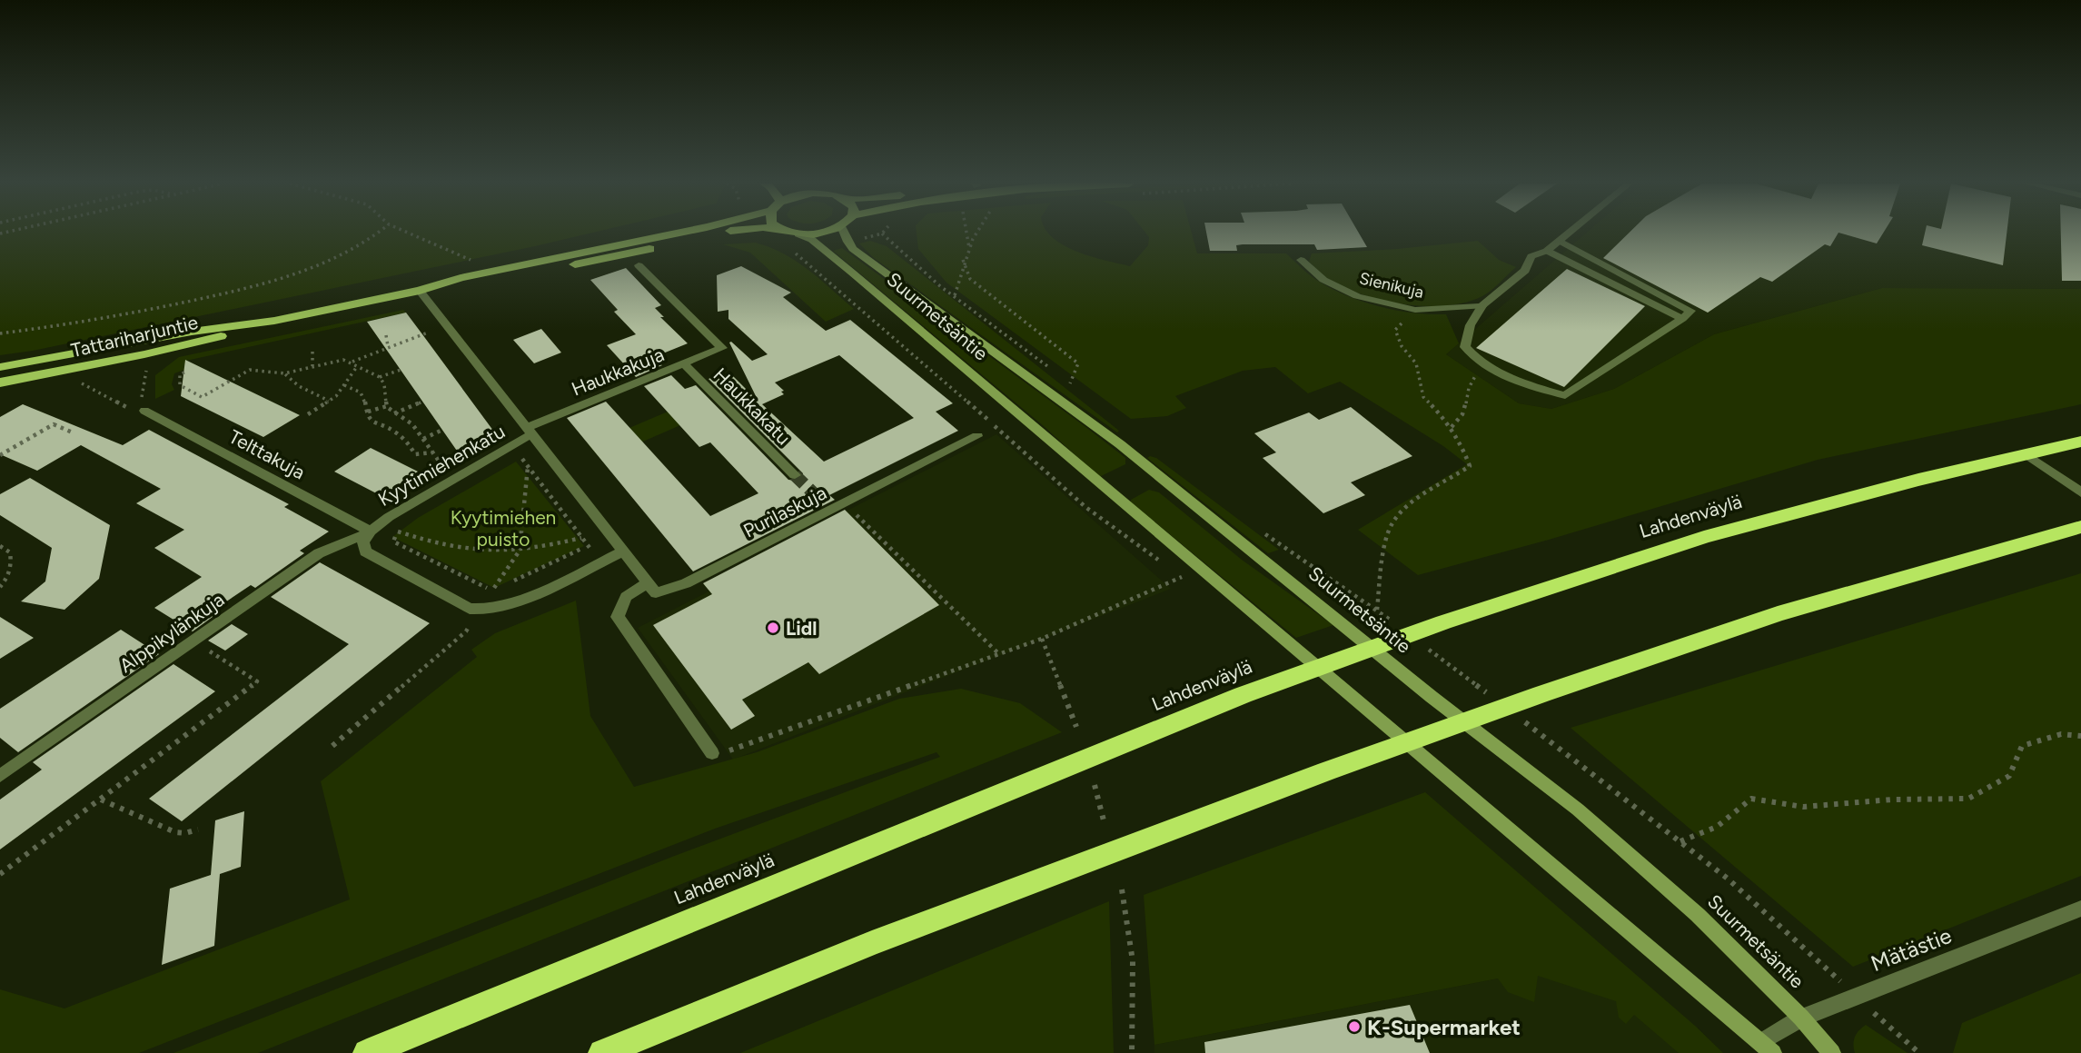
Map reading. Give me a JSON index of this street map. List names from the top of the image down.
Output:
{
  "streets": {
    "highway": ["Lahdenväylä"],
    "main road": ["Suurmetsäntie", "Tattariharjuntie"],
    "street": [
      "Sienikuja",
      "Haukkakuja",
      "Haukkakatu",
      "Telttakuja",
      "Kyytimiehenkatu",
      "Purilaskuja",
      "Alppikylänkuja",
      "Mätästie"
    ]
  },
  "crossings": [
    ["Suurmetsäntie", "Tattariharjuntie"],
    ["Suurmetsäntie", "Mätästie"],
    ["Tattariharjuntie", "Kyytimiehenkatu"],
    ["Haukkakuja", "Haukkakatu"],
    ["Haukkakuja", "Kyytimiehenkatu"],
    ["Telttakuja", "Kyytimiehenkatu"],
    ["Telttakuja", "Alppikylänkuja"],
    ["Kyytimiehenkatu", "Alppikylänkuja"]
  ],
  "parks": ["Kyytimiehen puisto"],
  "places": ["Lidl", "K-Supermarket"]
}
